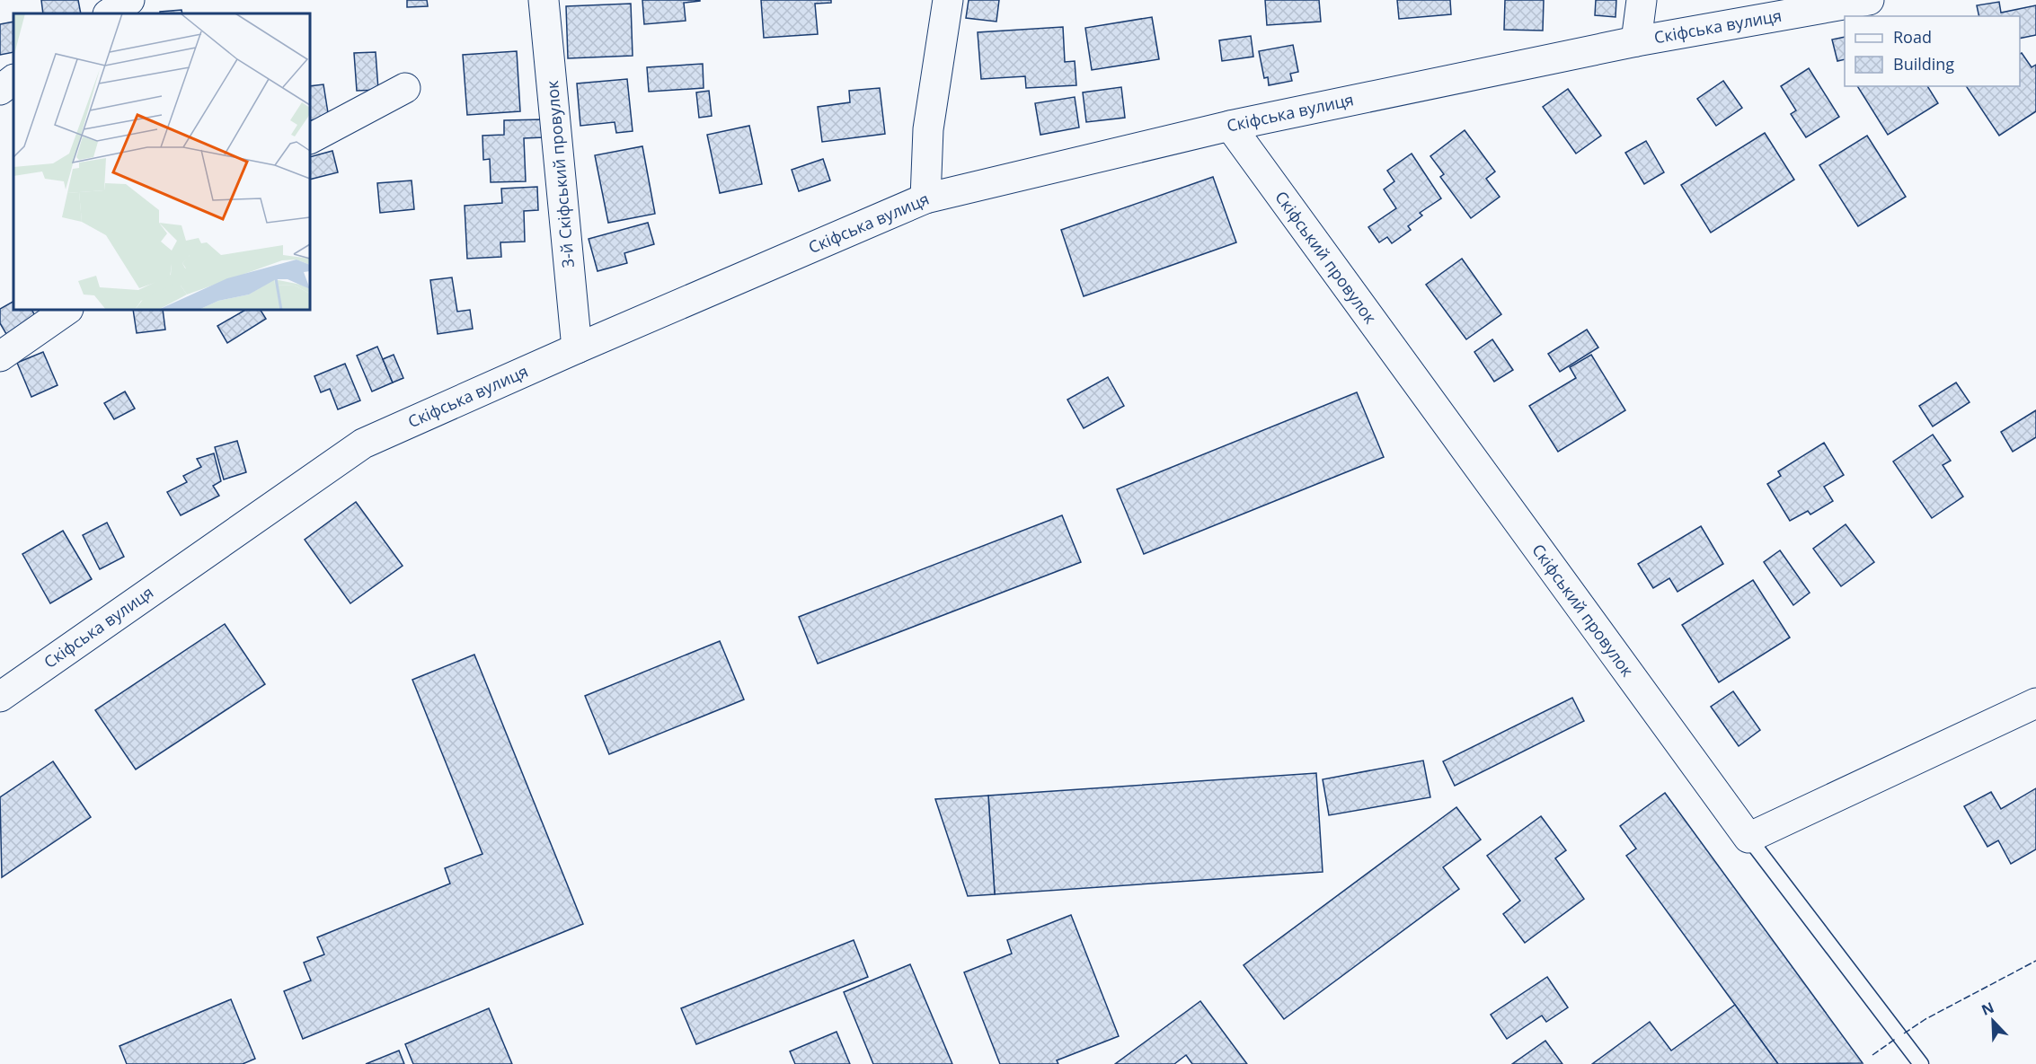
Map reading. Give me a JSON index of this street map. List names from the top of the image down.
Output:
{
  "streets": {
    "street": ["Скіфська вулиця", "3-й Скіфський провулок", "Скіфський провулок"]
  },
  "crossings": [
    ["Скіфська вулиця", "3-й Скіфський провулок"],
    ["Скіфська вулиця", "Скіфський провулок"]
  ],
  "legend": ["Road", "Building"],
  "north": "top left"
}
